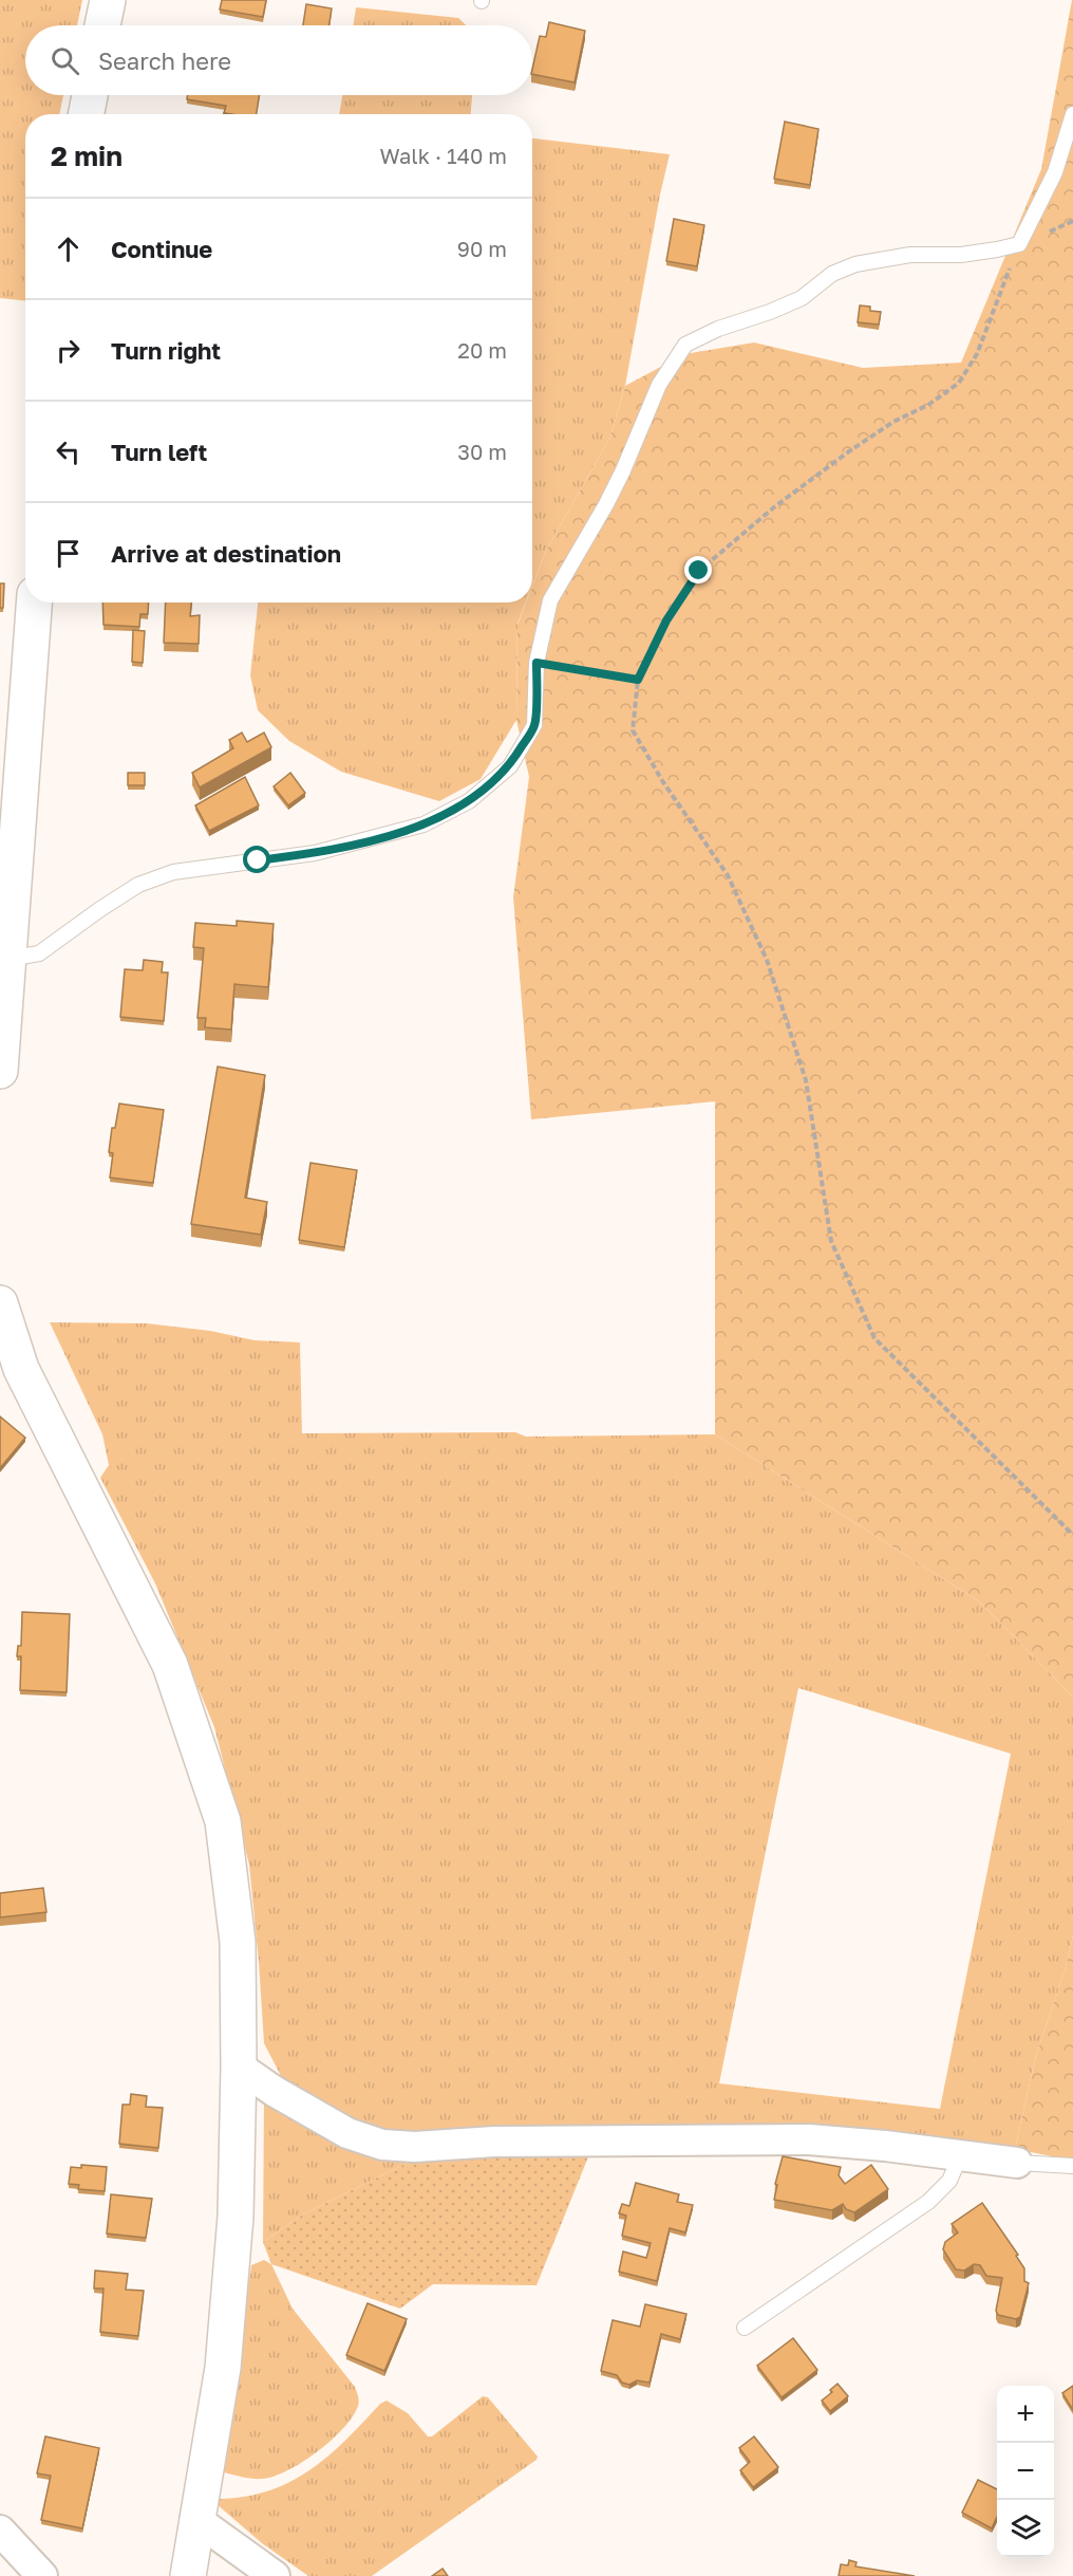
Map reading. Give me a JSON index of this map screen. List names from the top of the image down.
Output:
{
  "page": {
    "search": "Search here",
    "heading": ["2 min", "Walk · 140 m"],
    "list": [
      ["Continue", "90 m"],
      ["Turn right", "20 m"],
      ["Turn left", "30 m"],
      "Arrive at destination"
    ],
    "map_buttons": ["+", "−"]
  }
}
